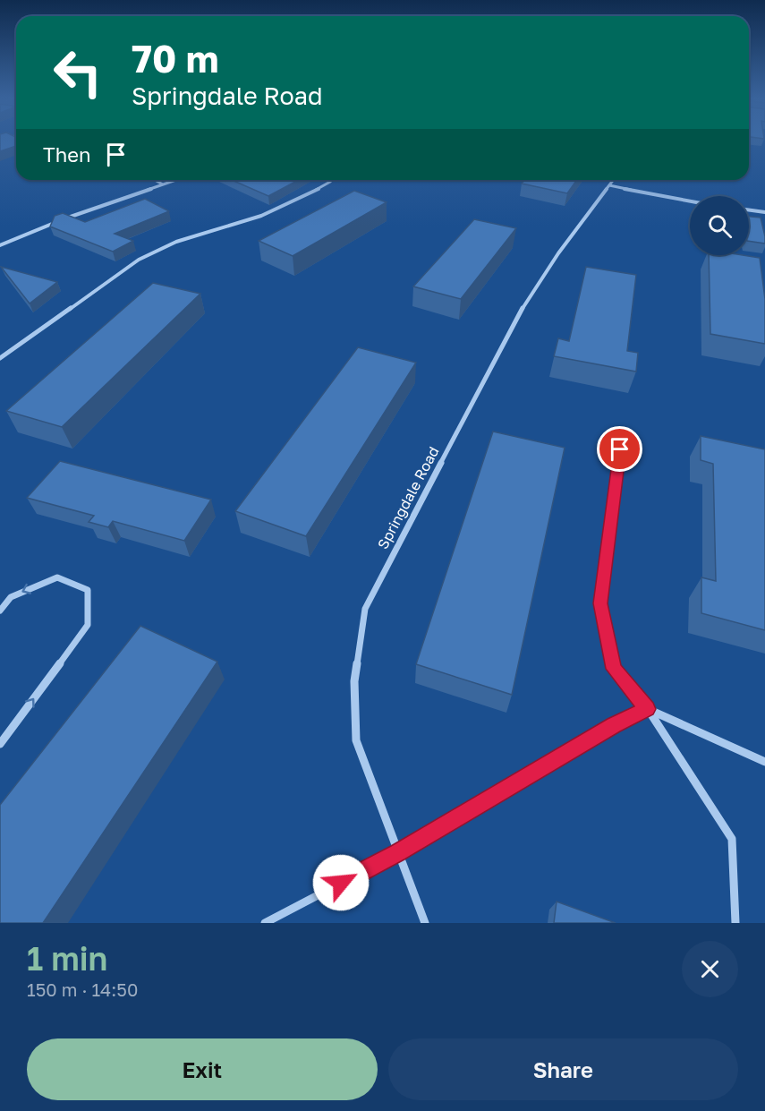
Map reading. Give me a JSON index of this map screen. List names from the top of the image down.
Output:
{
  "streets": {
    "street": ["Springdale Road"]
  },
  "page": {
    "turn": ["70 m", "Springdale Road"],
    "then": "Then",
    "heading": ["1 min", "150 m · 14:50"],
    "buttons": ["Exit", "Share"]
  }
}
